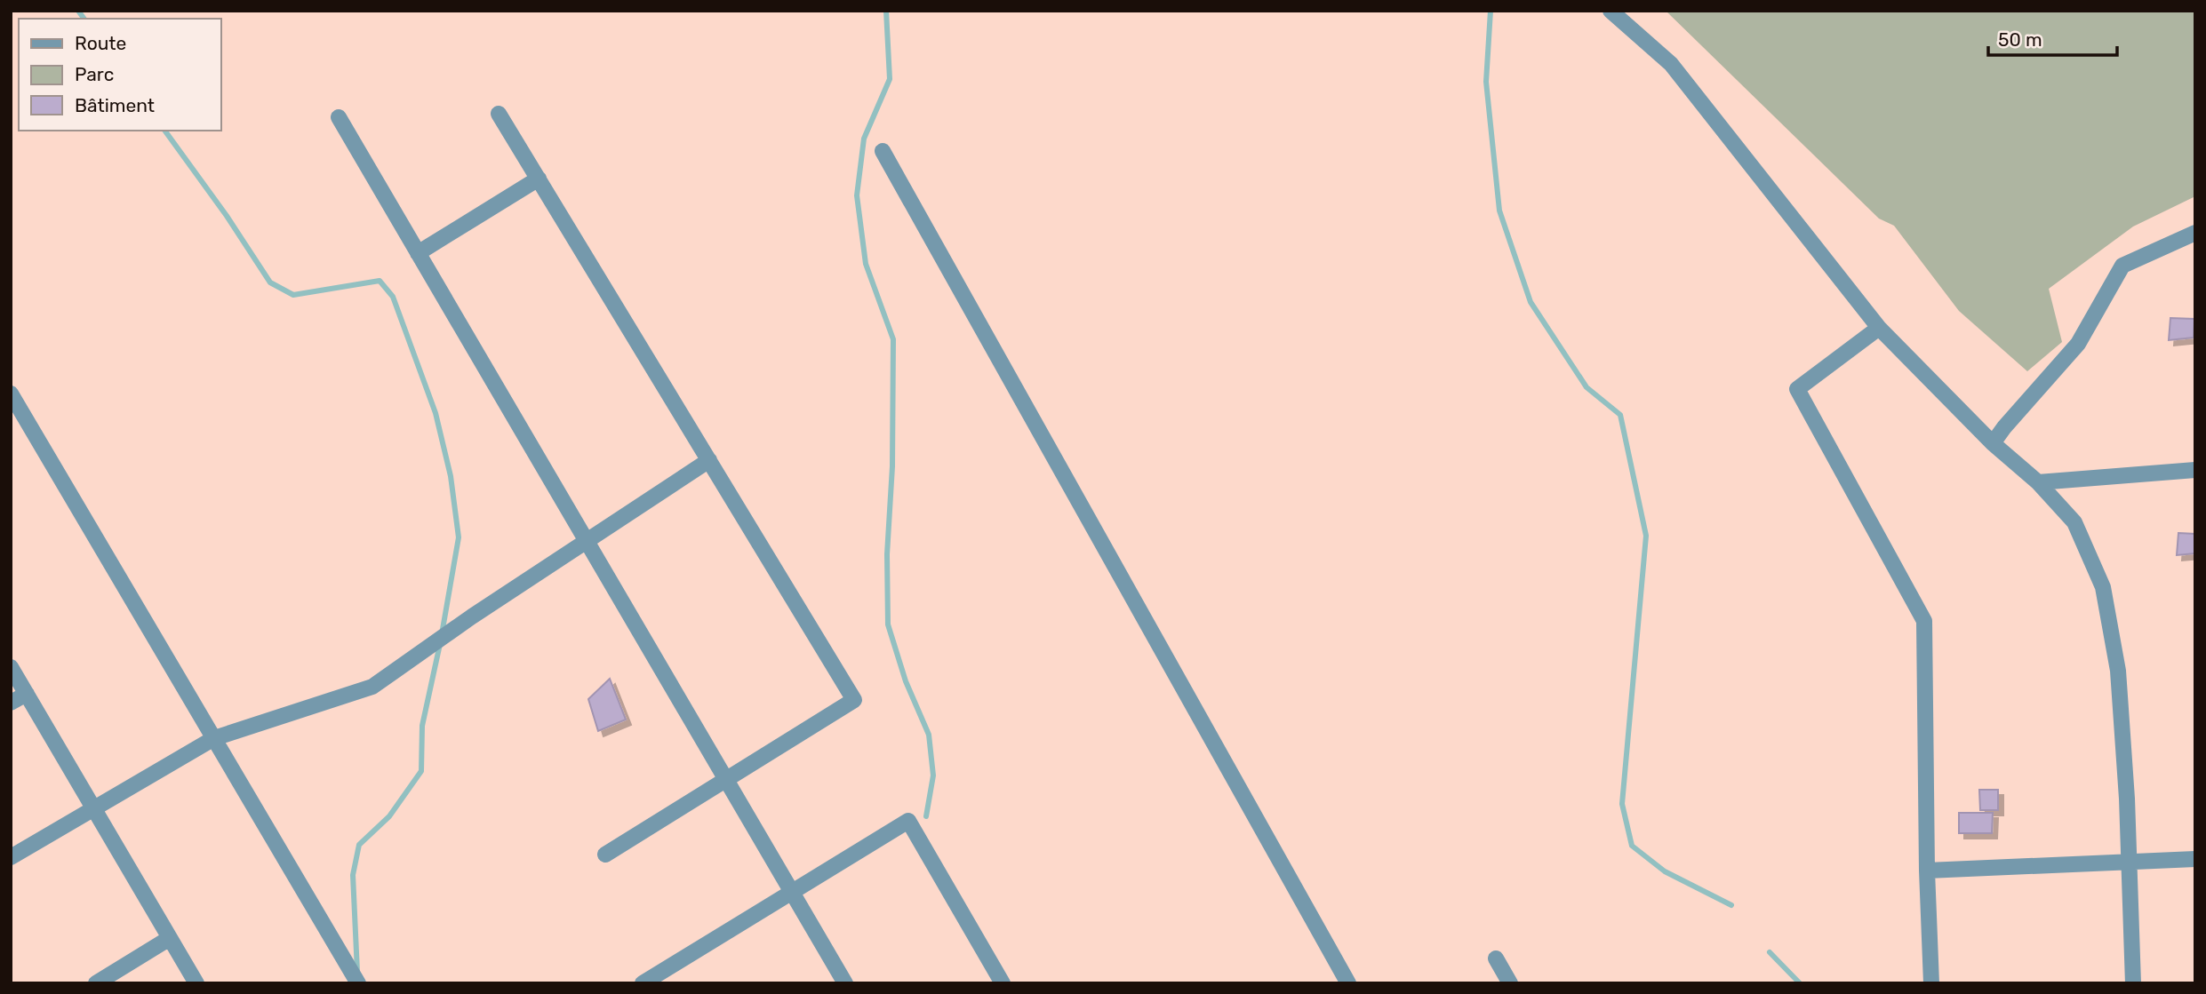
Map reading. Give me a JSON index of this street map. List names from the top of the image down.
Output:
{
  "legend": ["Route", "Parc", "Bâtiment"],
  "scale_bar": "50 m"
}
